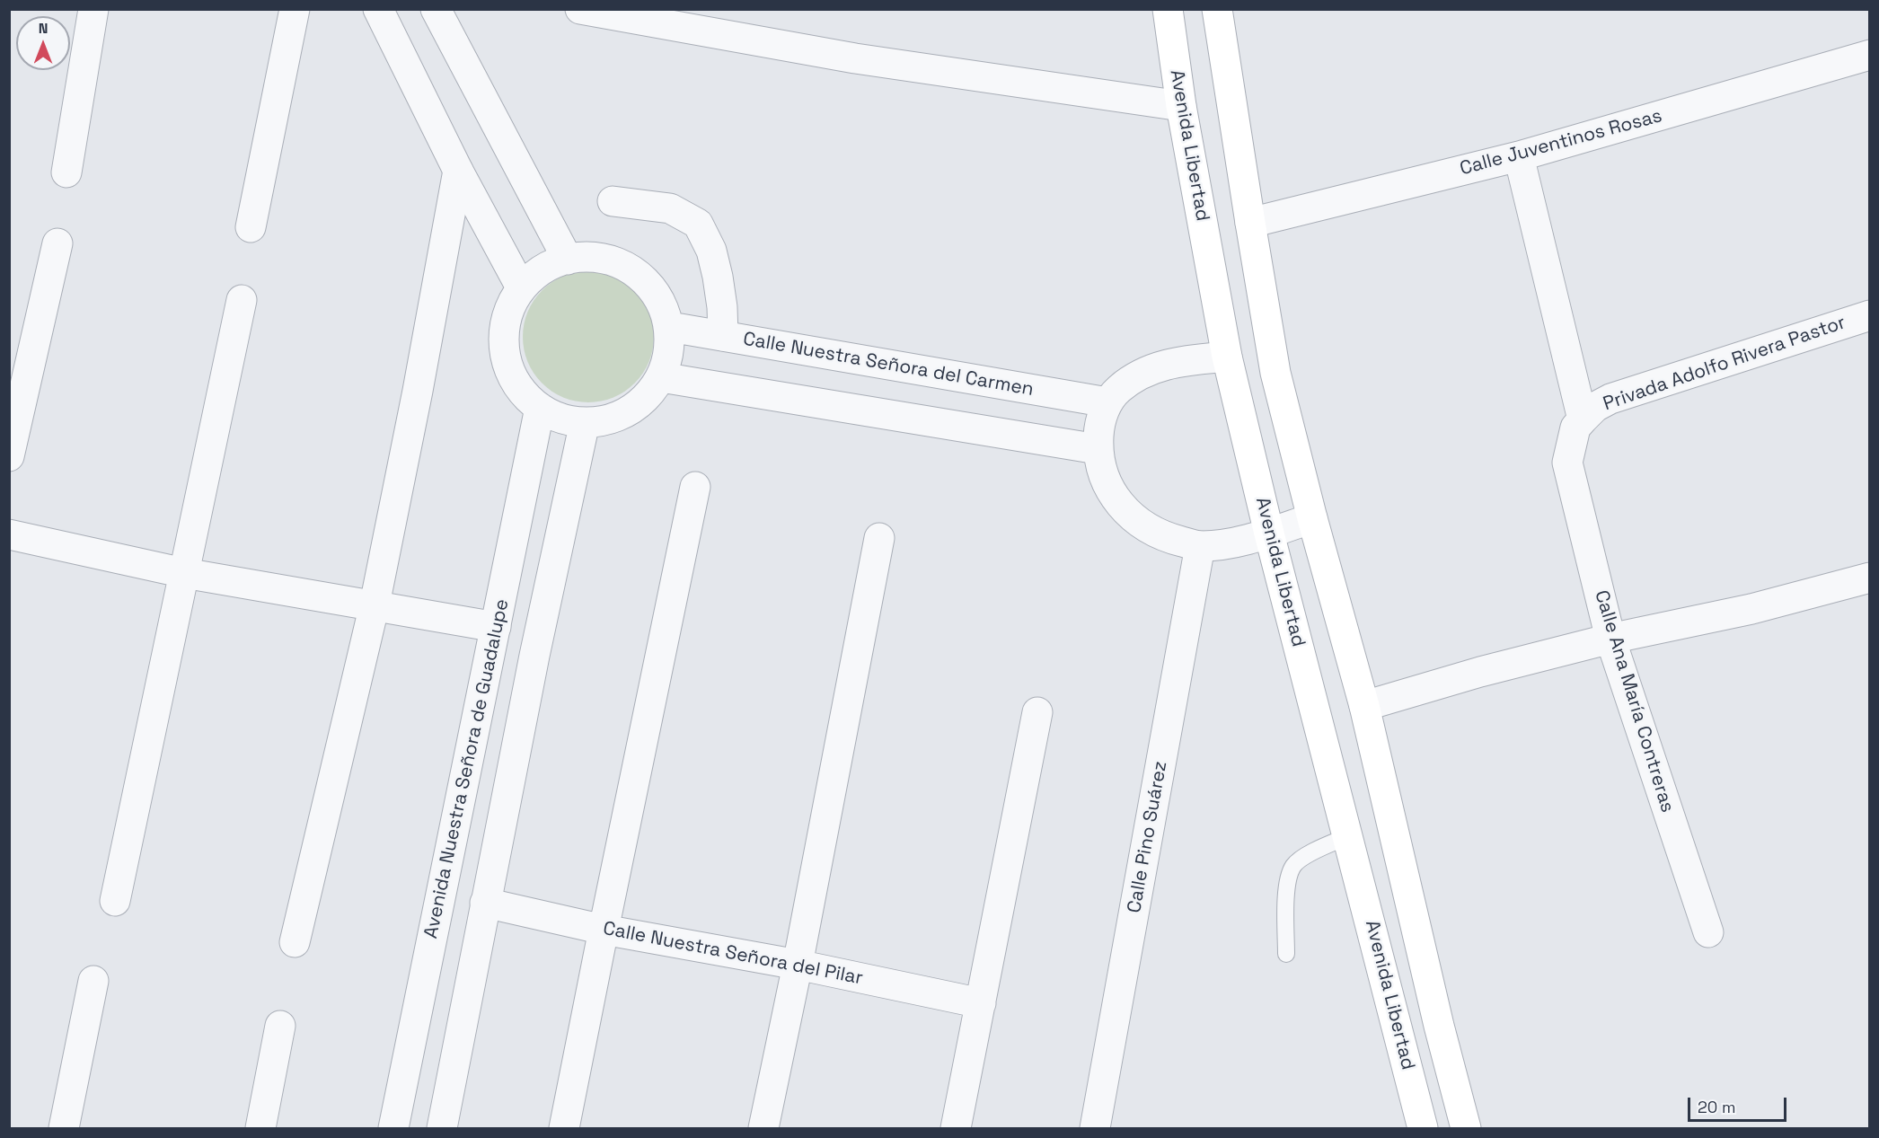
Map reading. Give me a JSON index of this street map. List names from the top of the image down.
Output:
{
  "streets": {
    "main road": ["Avenida Libertad"],
    "street": [
      "Calle Juventinos Rosas",
      "Privada Adolfo Rivera Pastor",
      "Calle Nuestra Señora del Carmen",
      "Calle Ana María Contreras",
      "Avenida Nuestra Señora de Guadalupe",
      "Calle Pino Suárez",
      "Calle Nuestra Señora del Pilar"
    ]
  },
  "crossings": [
    ["Avenida Libertad", "Calle Nuestra Señora del Carmen"],
    ["Avenida Libertad", "Calle Pino Suárez"],
    ["Privada Adolfo Rivera Pastor", "Calle Ana María Contreras"],
    ["Calle Nuestra Señora del Carmen", "Avenida Nuestra Señora de Guadalupe"],
    ["Calle Nuestra Señora del Carmen", "Calle Pino Suárez"]
  ],
  "scale_bar": "20 m",
  "north": "top"
}
